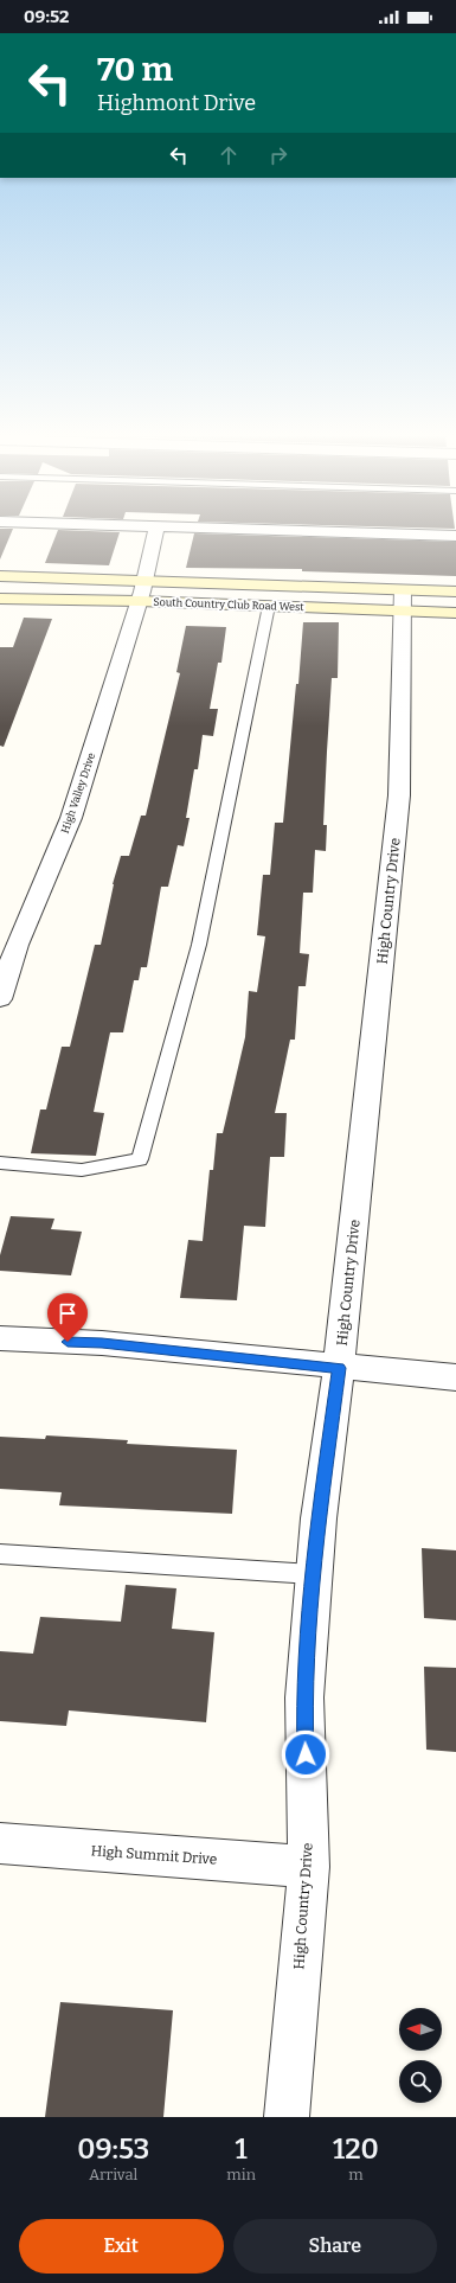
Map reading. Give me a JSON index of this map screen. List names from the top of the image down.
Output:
{
  "streets": {
    "street": [
      "South Country Club Road West",
      "High Valley Drive",
      "High Country Drive",
      "High Summit Drive"
    ]
  },
  "crossings": [
    ["South Country Club Road West", "High Valley Drive"],
    ["South Country Club Road West", "High Country Drive"],
    ["High Country Drive", "High Summit Drive"]
  ],
  "north": "left",
  "page": {
    "status": "09:52",
    "turn": ["70 m", "Highmont Drive"],
    "eta": [
      "09:53",
      "Arrival",
      "1",
      "min",
      "120",
      "m"
    ],
    "buttons": ["Exit", "Share"]
  }
}
